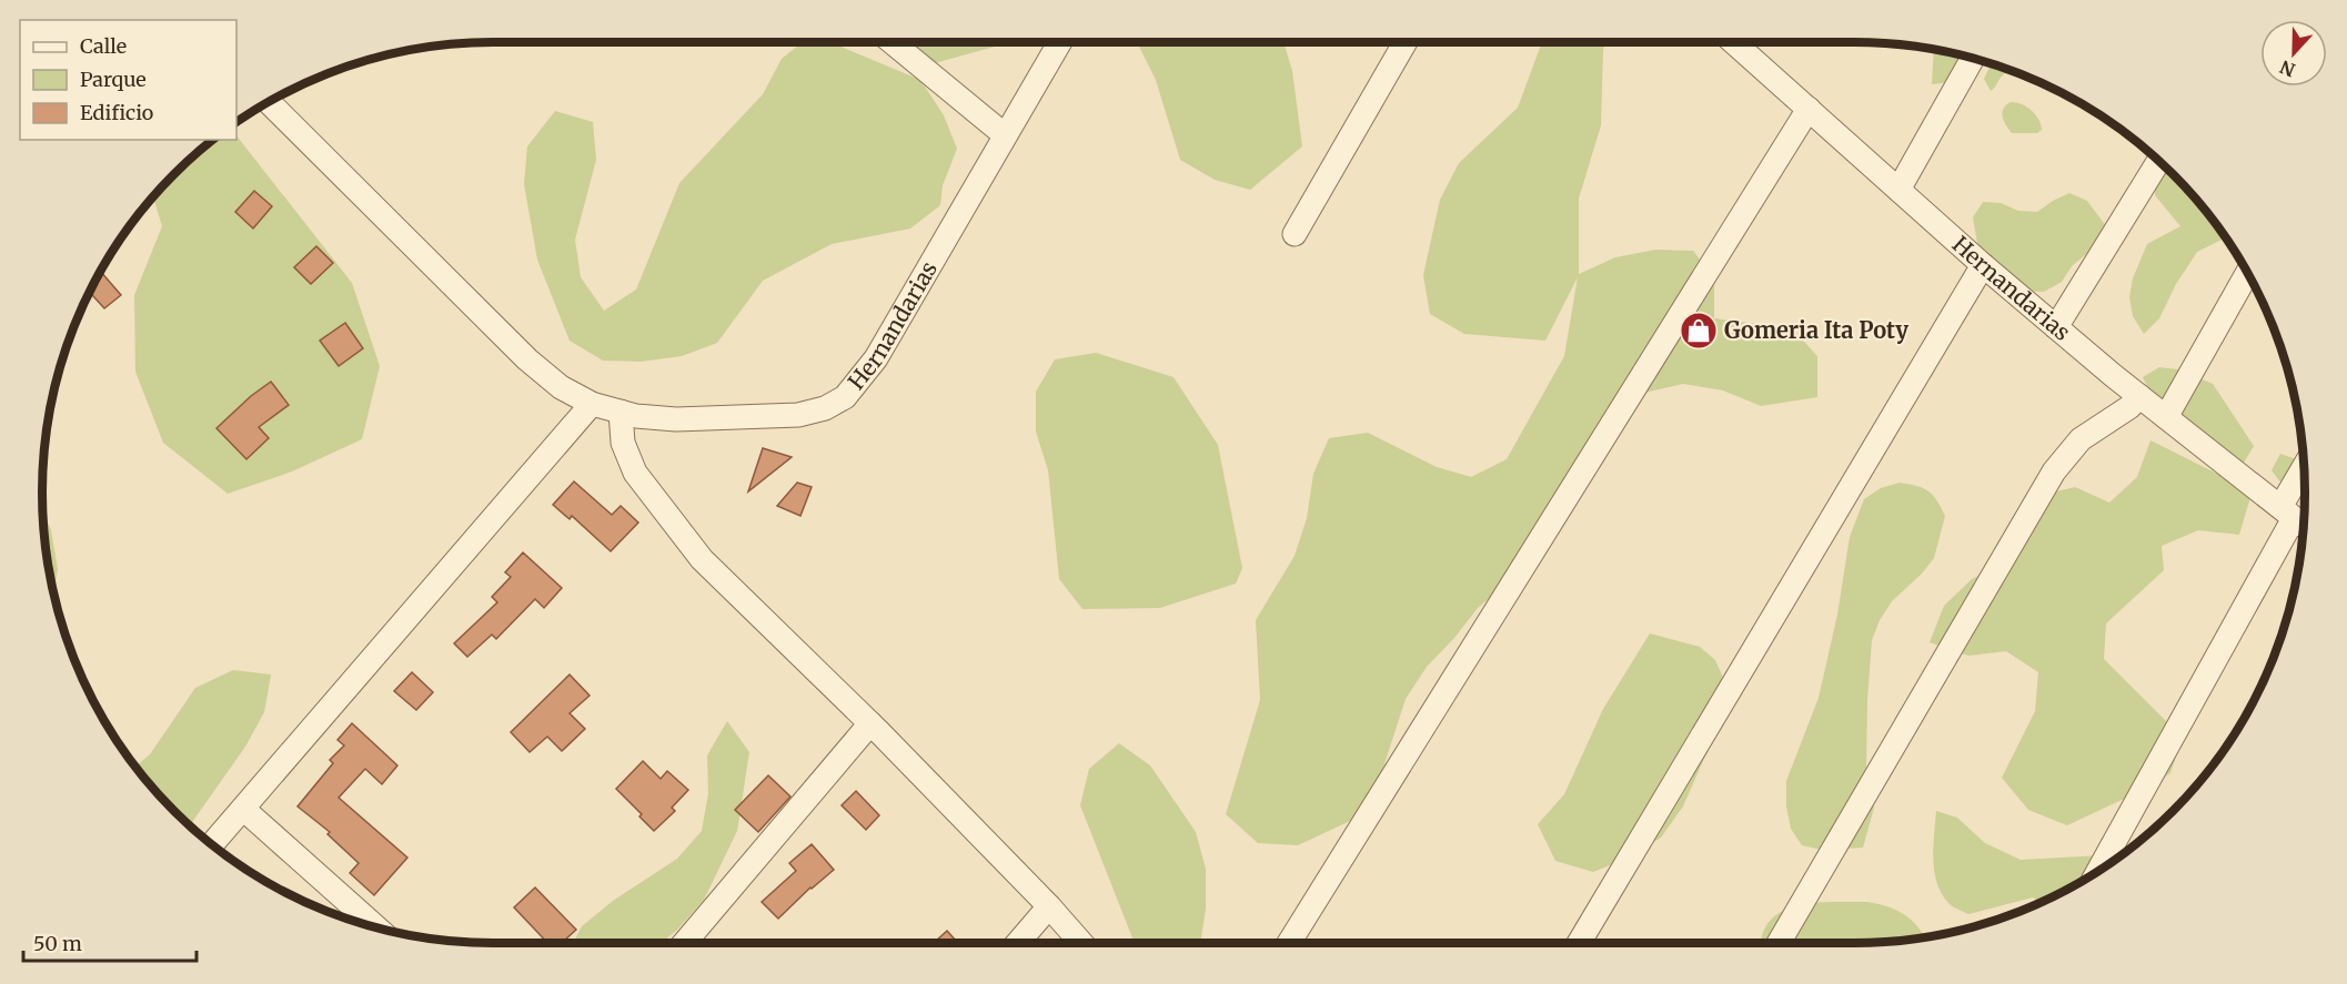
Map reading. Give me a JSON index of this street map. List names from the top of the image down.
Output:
{
  "streets": {
    "street": ["Hernandarias"]
  },
  "places": {
    "shop": ["Gomeria Ita Poty"]
  },
  "legend": ["Calle", "Parque", "Edificio"],
  "scale_bar": "50 m",
  "north": "bottom"
}
